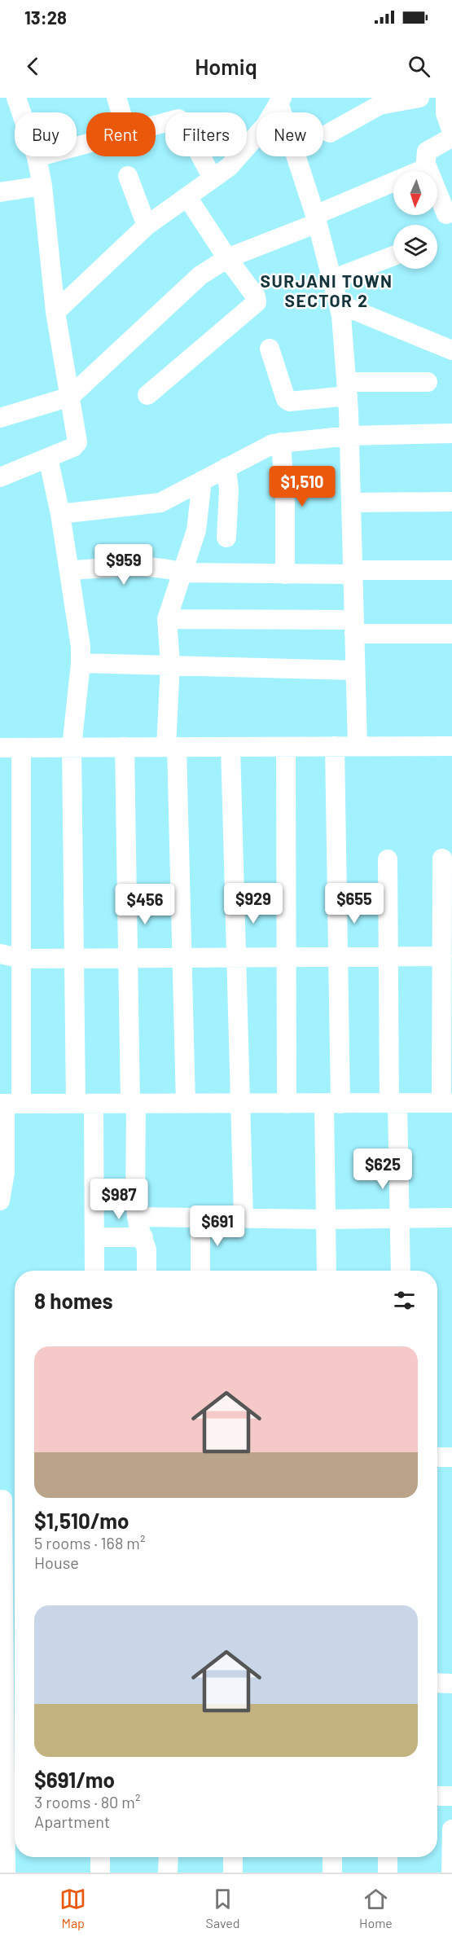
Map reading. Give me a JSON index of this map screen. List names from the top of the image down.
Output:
{
  "districts": ["SURJANI TOWN SECTOR 2"],
  "north": "bottom",
  "page": {
    "status": "13:28",
    "header": "Homiq",
    "chip": [
      "Buy",
      "Rent",
      "Filters",
      "New"
    ],
    "price": [
      "$1,510",
      "$959",
      "$929",
      "$655",
      "$456",
      "$625",
      "$987",
      "$691"
    ],
    "heading": "8 homes",
    "list": [
      {
        "name": "$1,510/mo",
        "note": "5 rooms · 168 m² · House"
      },
      {
        "name": "$691/mo",
        "note": "3 rooms · 80 m² · Apartment"
      }
    ],
    "tabs": ["Map", "Saved", "Home"]
  }
}
